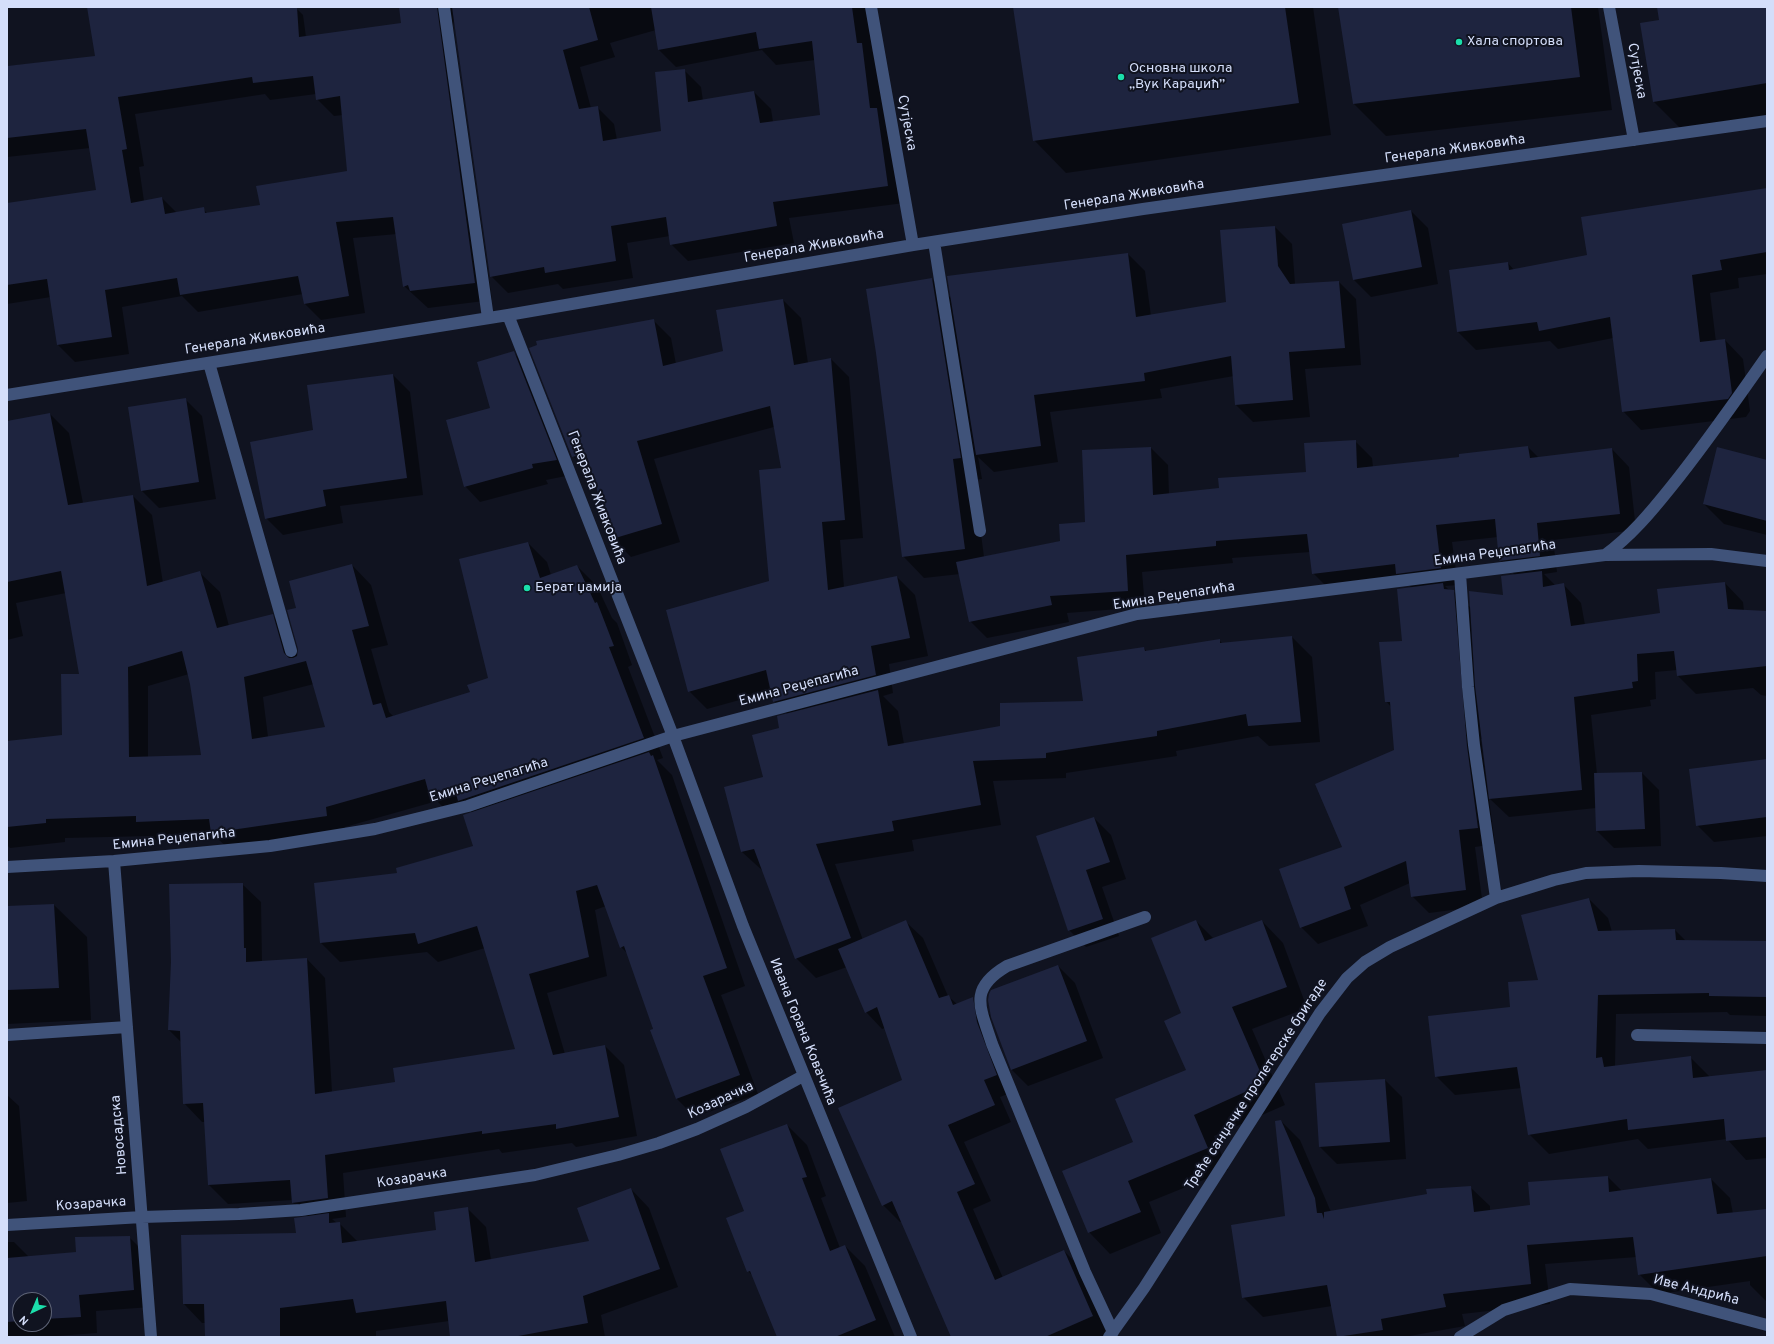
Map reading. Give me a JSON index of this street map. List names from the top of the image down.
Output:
{
  "streets": {
    "street": [
      "Сутјеска",
      "Генерала Живковића",
      "Емина Реџепагића",
      "Ивана Горана Ковачића",
      "Треће санџачке пролетерске бригаде",
      "Козарачка",
      "Новосадска",
      "Иве Андрића"
    ]
  },
  "crossings": [
    ["Сутјеска", "Генерала Живковића"],
    ["Генерала Живковића", "Емина Реџепагића"],
    ["Генерала Живковића", "Ивана Горана Ковачића"],
    ["Емина Реџепагића", "Ивана Горана Ковачића"],
    ["Емина Реџепагића", "Новосадска"],
    ["Ивана Горана Ковачића", "Козарачка"],
    ["Козарачка", "Новосадска"]
  ],
  "places": ["Хала спортова", "Основна школа „Вук Караџић”", "Берат џамија"],
  "north": "bottom left"
}
